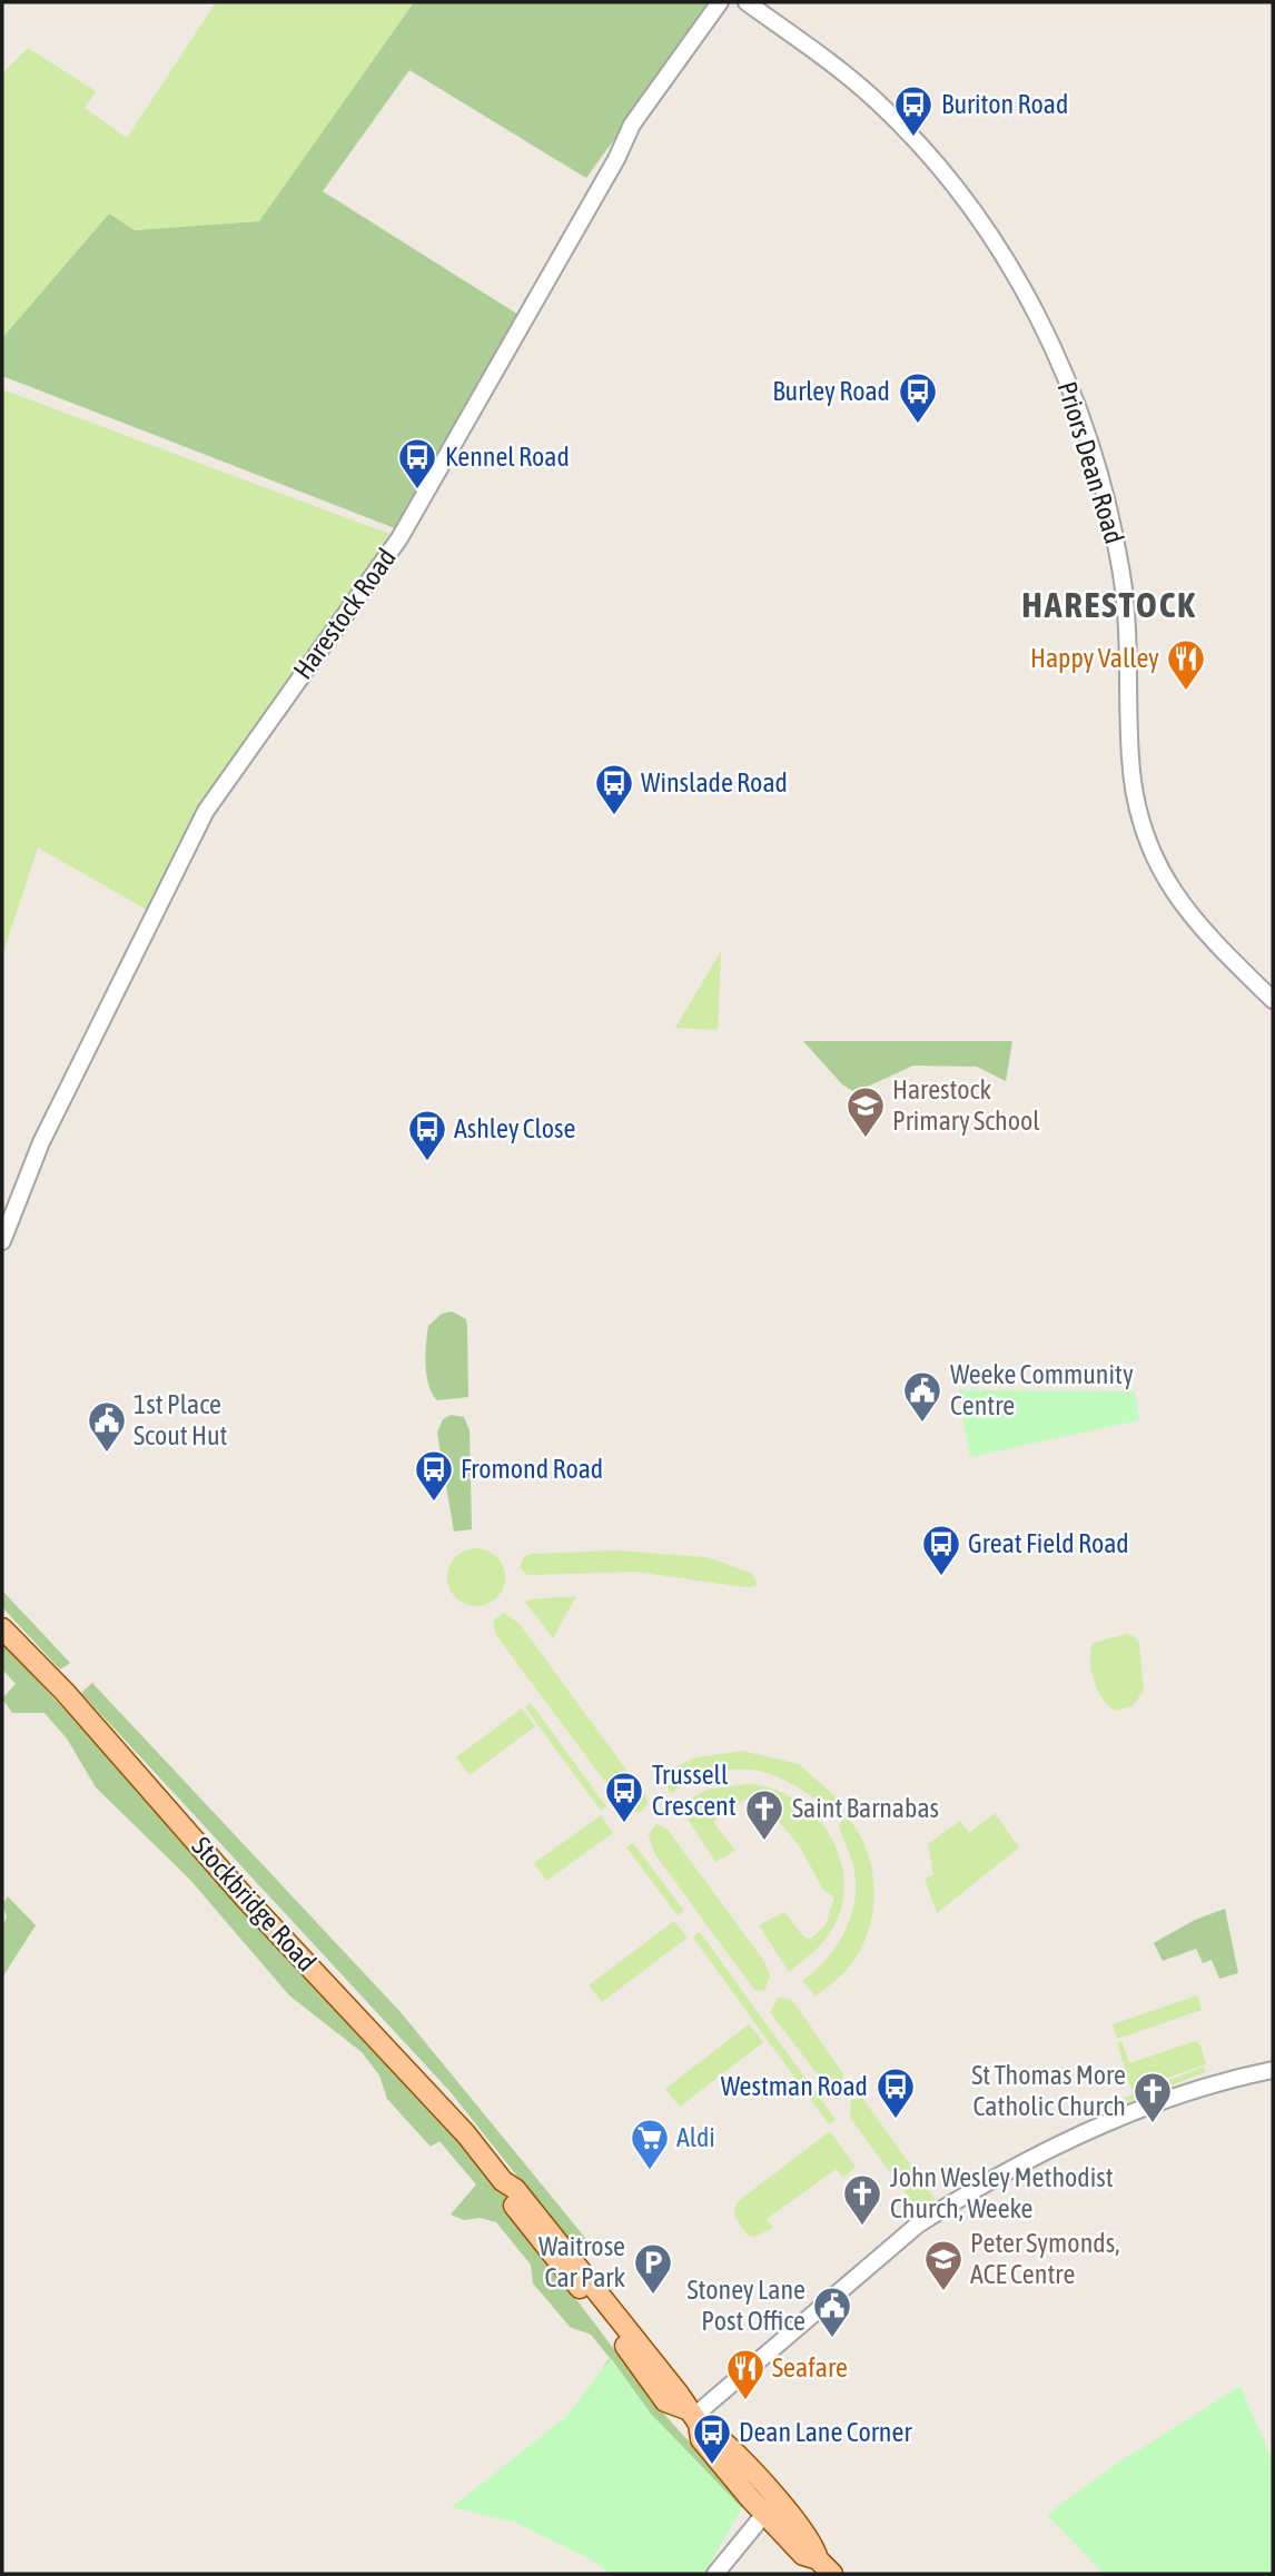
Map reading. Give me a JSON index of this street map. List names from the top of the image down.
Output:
{
  "streets": {
    "main road": ["Stockbridge Road"],
    "street": ["Priors Dean Road", "Harestock Road"]
  },
  "districts": ["HARESTOCK"],
  "places": {
    "bus stop": [
      "Buriton Road",
      "Burley Road",
      "Kennel Road",
      "Winslade Road",
      "Ashley Close",
      "Fromond Road",
      "Great Field Road",
      "Trussell Crescent",
      "Westman Road",
      "Dean Lane Corner"
    ],
    "restaurant": ["Happy Valley", "Seafare"],
    "school or university": ["Harestock Primary School", "Peter Symonds, ACE Centre"],
    "public building": ["Weeke Community Centre", "1st Place Scout Hut", "Stoney Lane Post Office"],
    "church": ["Saint Barnabas", "St Thomas More Catholic Church", "John Wesley Methodist Church, Weeke"],
    "supermarket": ["Aldi"],
    "parking": ["Waitrose Car Park"]
  }
}
